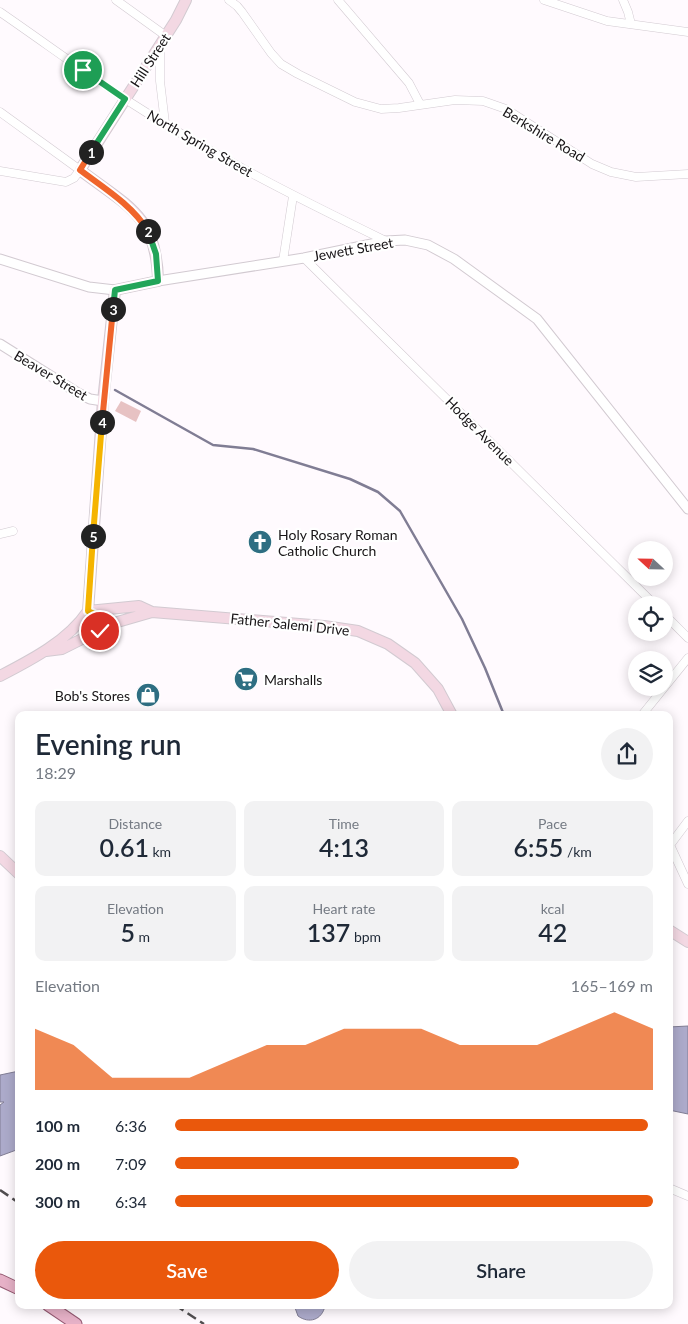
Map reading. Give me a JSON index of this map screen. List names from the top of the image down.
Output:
{
  "streets": {
    "main road": ["Hill Street", "Jewett Street", "Father Salemi Drive"],
    "street": [
      "Berkshire Road",
      "North Spring Street",
      "Beaver Street",
      "Hodge Avenue"
    ]
  },
  "crossings": [
    ["Hill Street", "North Spring Street"],
    ["North Spring Street", "Jewett Street"],
    ["Jewett Street", "Hodge Avenue"]
  ],
  "places": {
    "church": ["Holy Rosary Roman Catholic Church"],
    "supermarket": ["Marshalls"],
    "shop": ["Bob's Stores"]
  },
  "north": "left",
  "page": {
    "pins": [
      "1",
      "2",
      "3",
      "4",
      "5"
    ],
    "heading": ["Evening run", "18:29"],
    "stats": [
      ["Distance", "0.61 km"],
      ["Time", "4:13"],
      ["Pace", "6:55 /km"],
      ["Elevation", "5 m"],
      ["Heart rate", "137 bpm"],
      ["kcal", "42"]
    ],
    "chart": ["Elevation", "165–169 m"],
    "list": [
      {
        "name": "100 m",
        "note": "6:36"
      },
      {
        "name": "200 m",
        "note": "7:09"
      },
      {
        "name": "300 m",
        "note": "6:34"
      }
    ],
    "buttons": ["Save", "Share"]
  }
}
